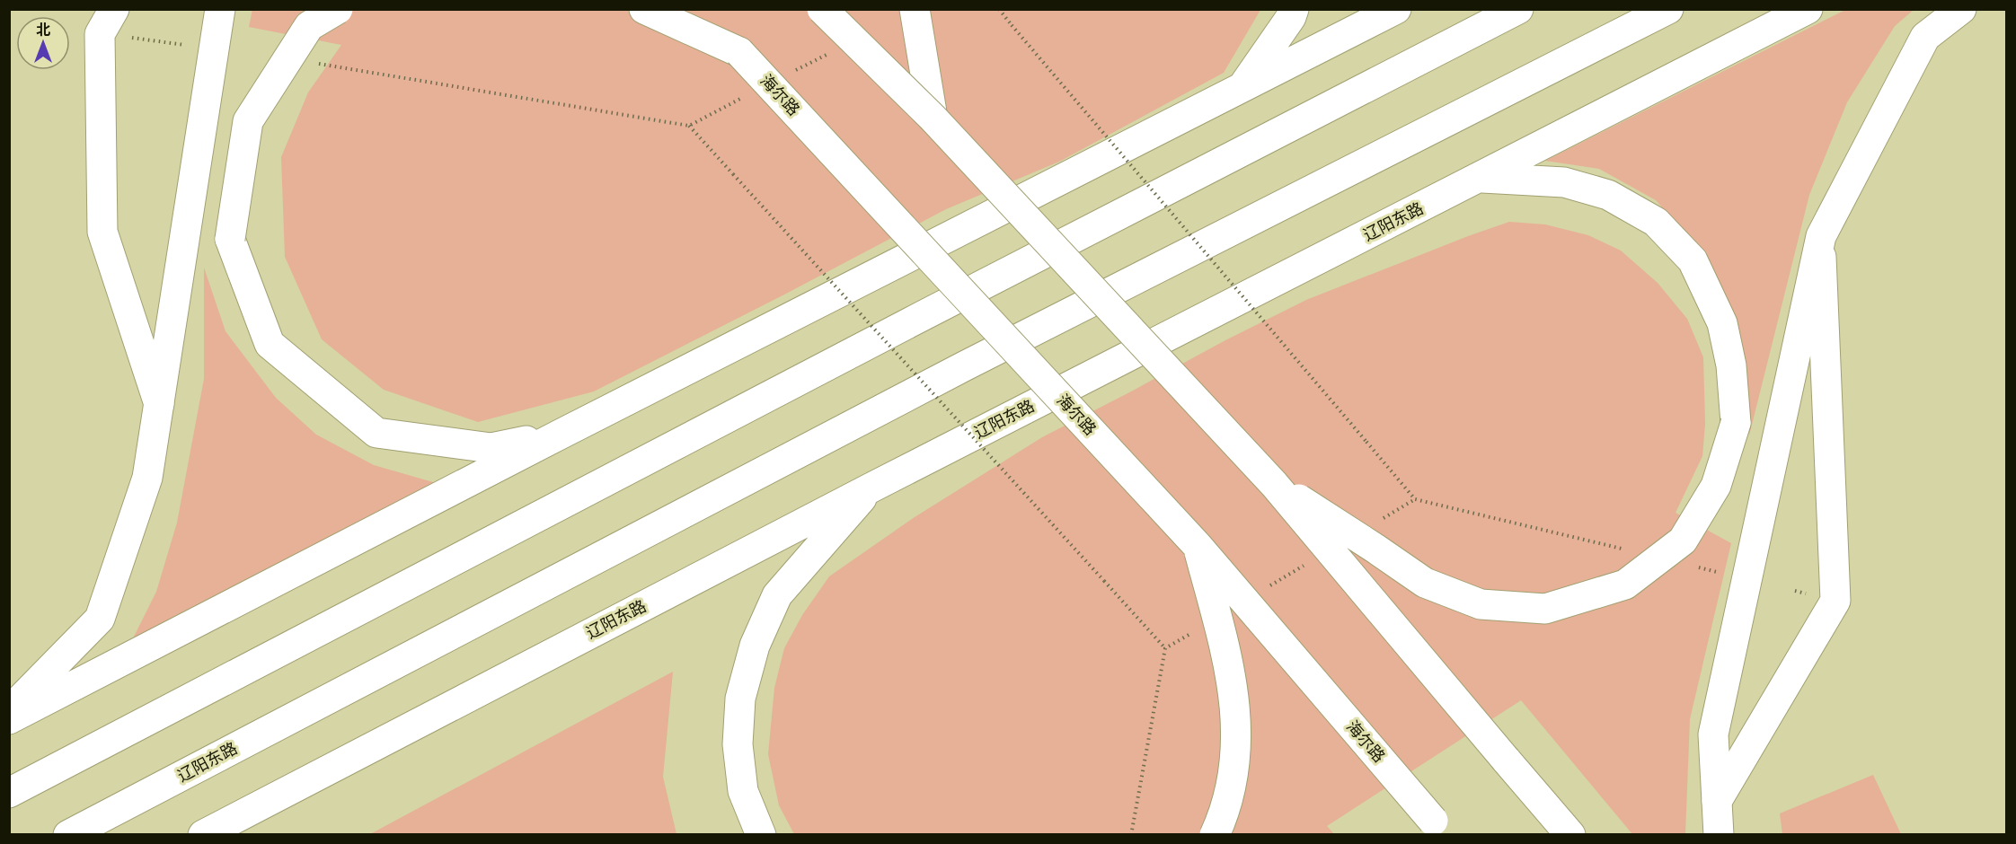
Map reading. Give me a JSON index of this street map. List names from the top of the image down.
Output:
{
  "streets": {
    "main road": ["海尔路", "辽阳东路"]
  },
  "north": "top"
}
